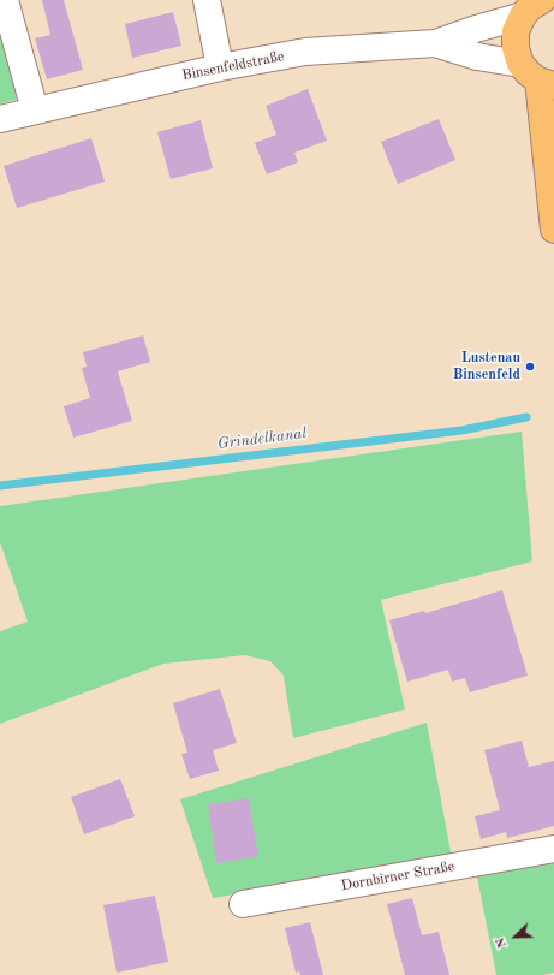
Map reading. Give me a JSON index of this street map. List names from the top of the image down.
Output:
{
  "streets": {
    "street": ["Binsenfeldstraße", "Dornbirner Straße"]
  },
  "water": ["Grindelkanal"],
  "places": ["Lustenau Binsenfeld"],
  "north": "bottom left"
}
